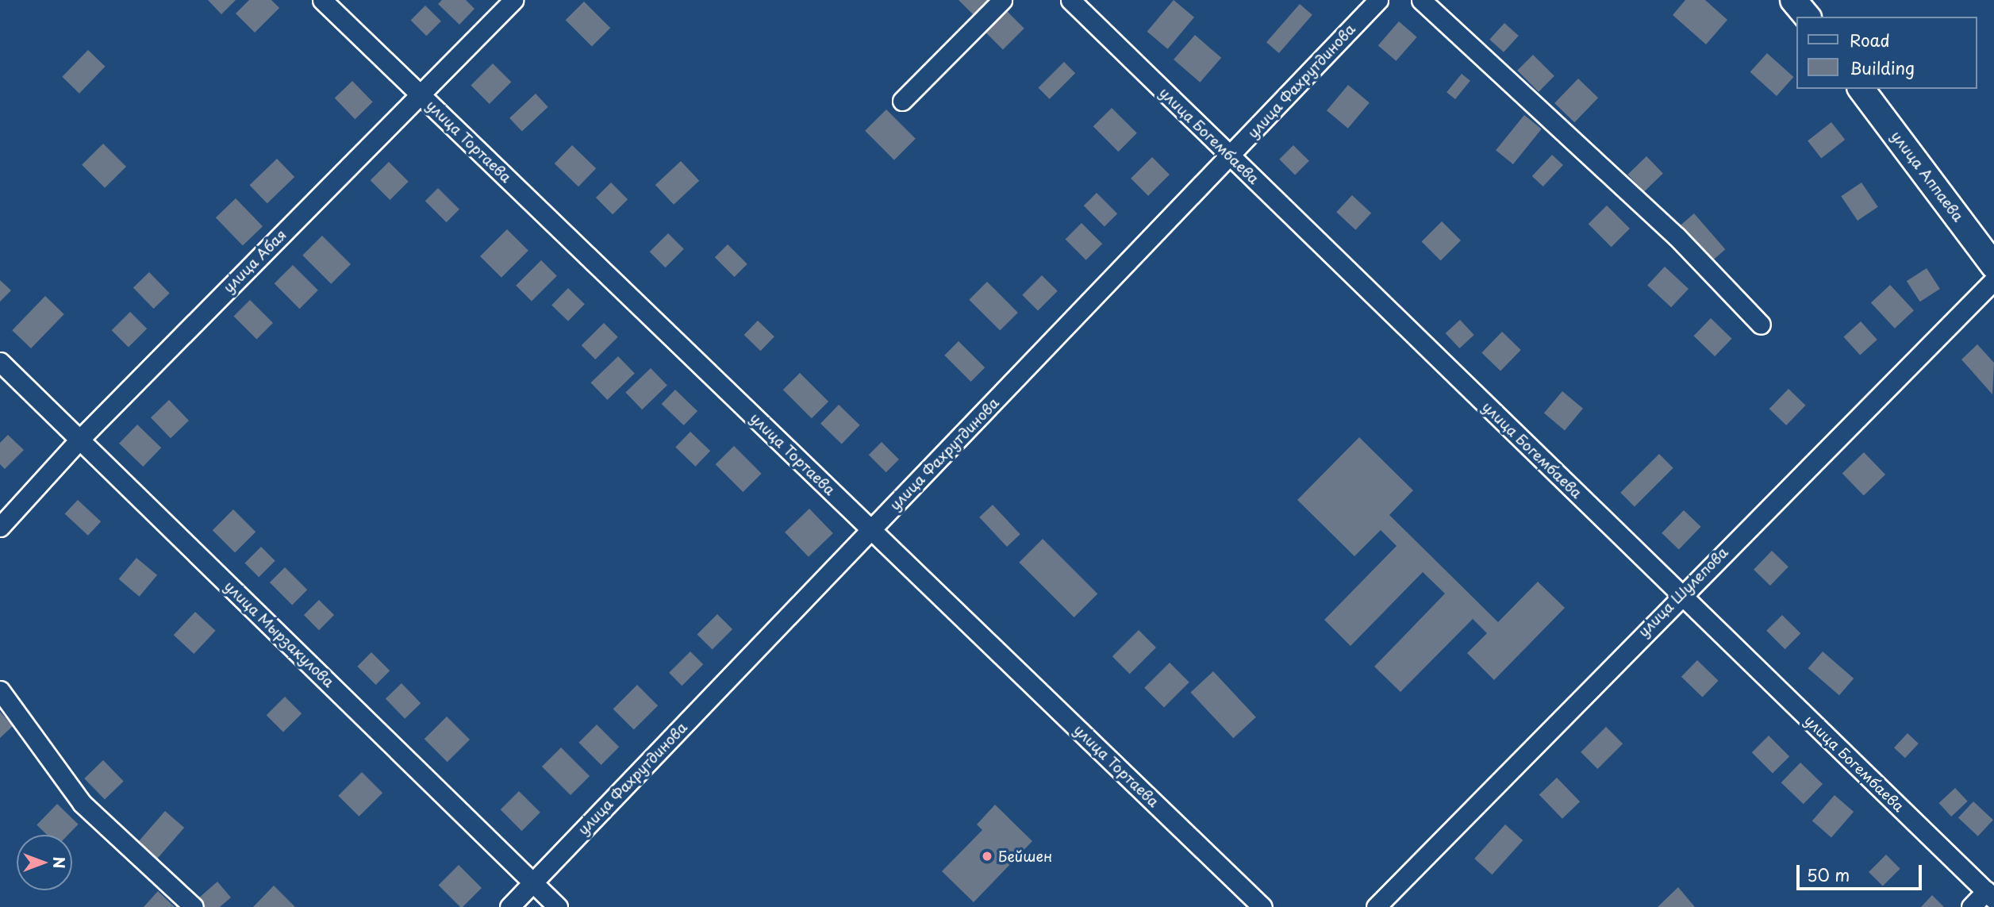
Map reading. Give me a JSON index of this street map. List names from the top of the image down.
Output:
{
  "streets": {
    "main road": ["улица Аппаева"],
    "street": [
      "улица Фахрутдинова",
      "улица Богембаева",
      "улица Тортаева",
      "улица Абая",
      "улица Шулепова",
      "улица Мырзакулова"
    ]
  },
  "crossings": [
    ["улица Фахрутдинова", "улица Богембаева"],
    ["улица Фахрутдинова", "улица Тортаева"],
    ["улица Фахрутдинова", "улица Мырзакулова"],
    ["улица Богембаева", "улица Шулепова"],
    ["улица Тортаева", "улица Абая"],
    ["улица Абая", "улица Мырзакулова"]
  ],
  "places": ["Бейшен"],
  "legend": ["Road", "Building"],
  "scale_bar": "50 m",
  "north": "right"
}
